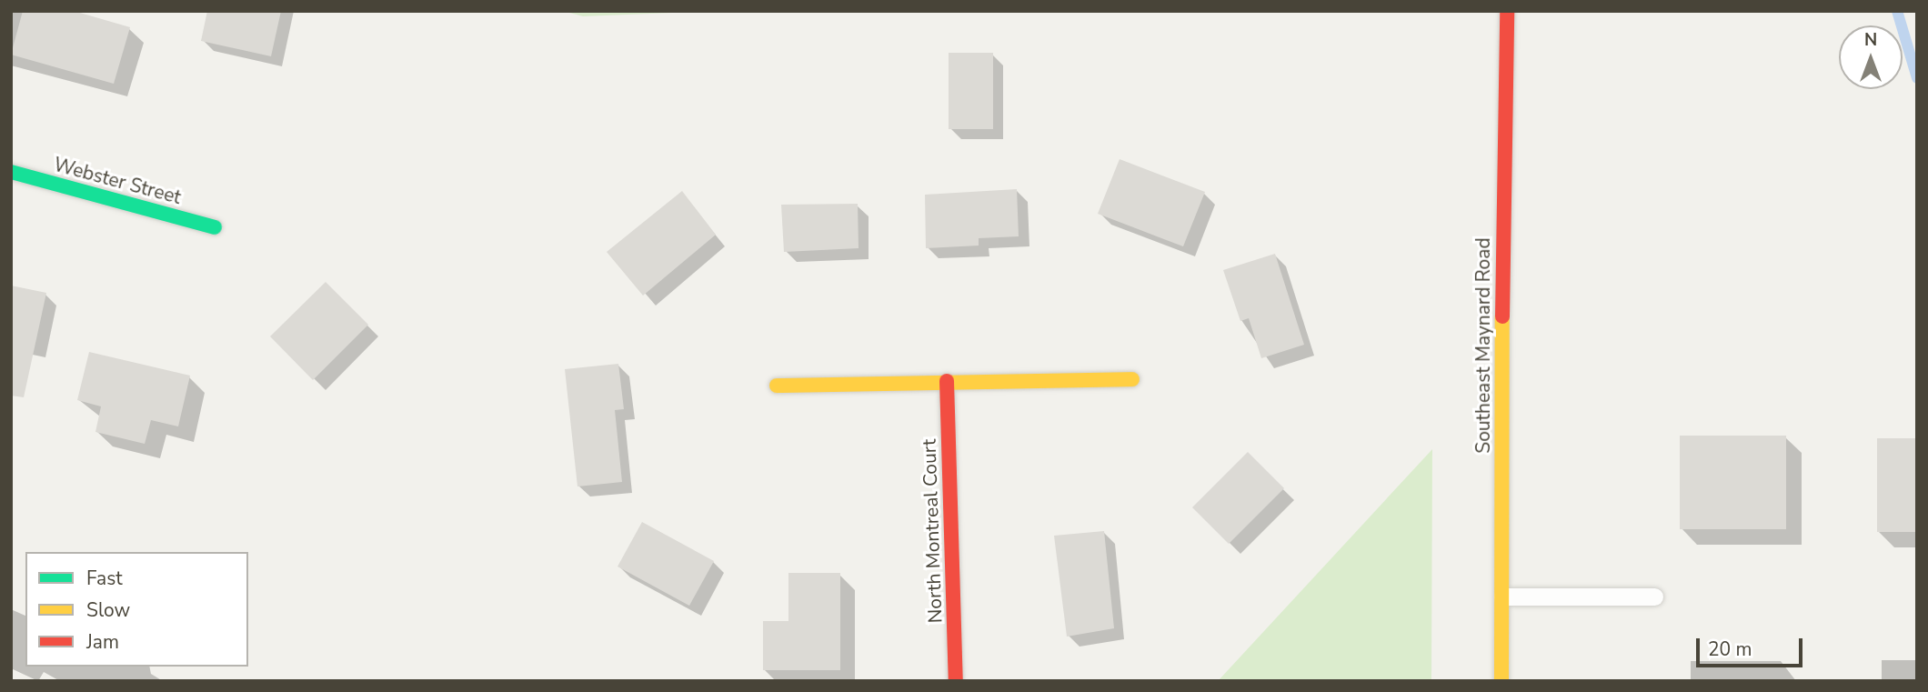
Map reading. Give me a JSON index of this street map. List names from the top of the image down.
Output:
{
  "streets": {
    "street": ["Webster Street", "Southeast Maynard Road", "North Montreal Court"]
  },
  "legend": ["Fast", "Slow", "Jam"],
  "scale_bar": "20 m",
  "north": "top"
}
